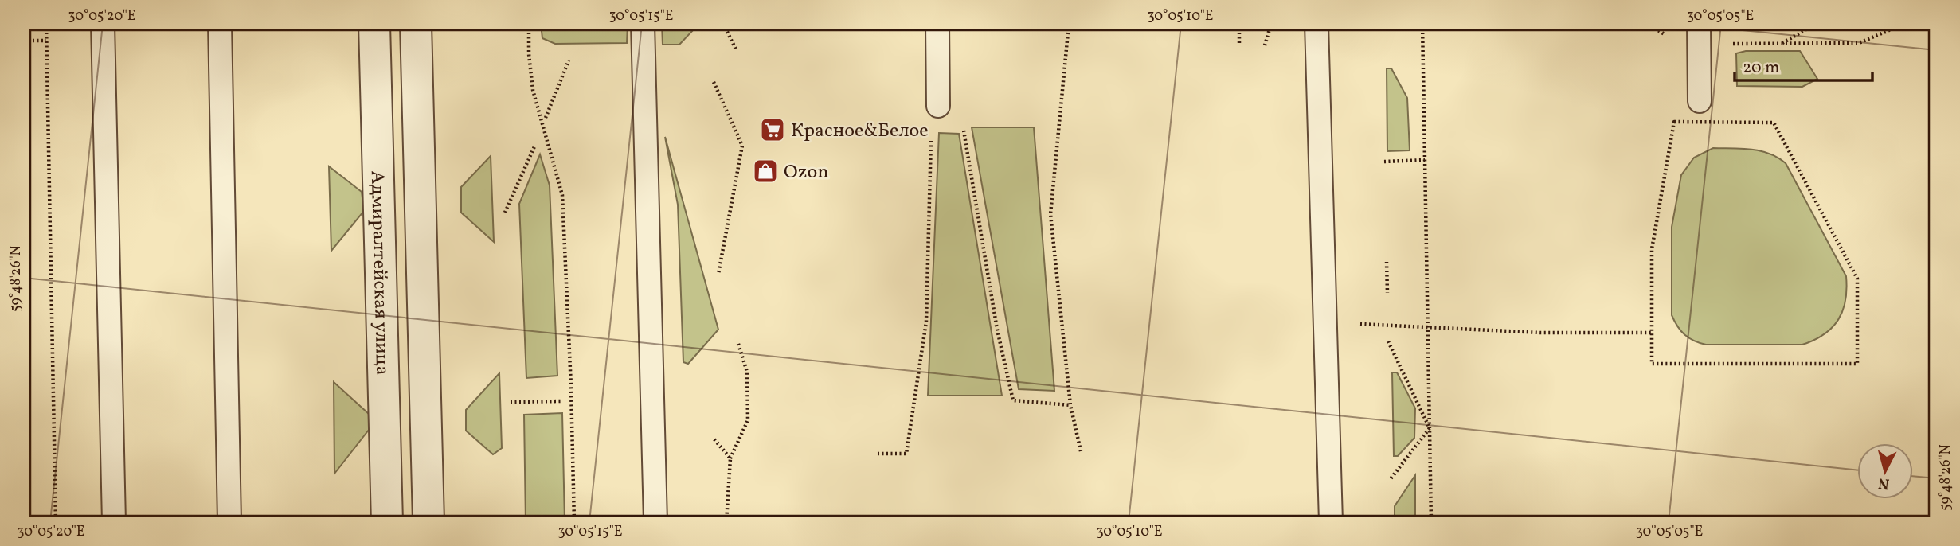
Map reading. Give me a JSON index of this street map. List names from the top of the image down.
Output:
{
  "streets": {
    "street": ["Адмиралтейская улица"]
  },
  "places": {
    "supermarket": ["Красное&Белое"],
    "shop": ["Ozon"]
  },
  "scale_bar": "20 m",
  "north": "bottom",
  "coordinates": [
    "30°05'20\"E",
    "30°05'15\"E",
    "30°05'10\"E",
    "30°05'05\"E",
    "59°48'26\"N"
  ]
}
